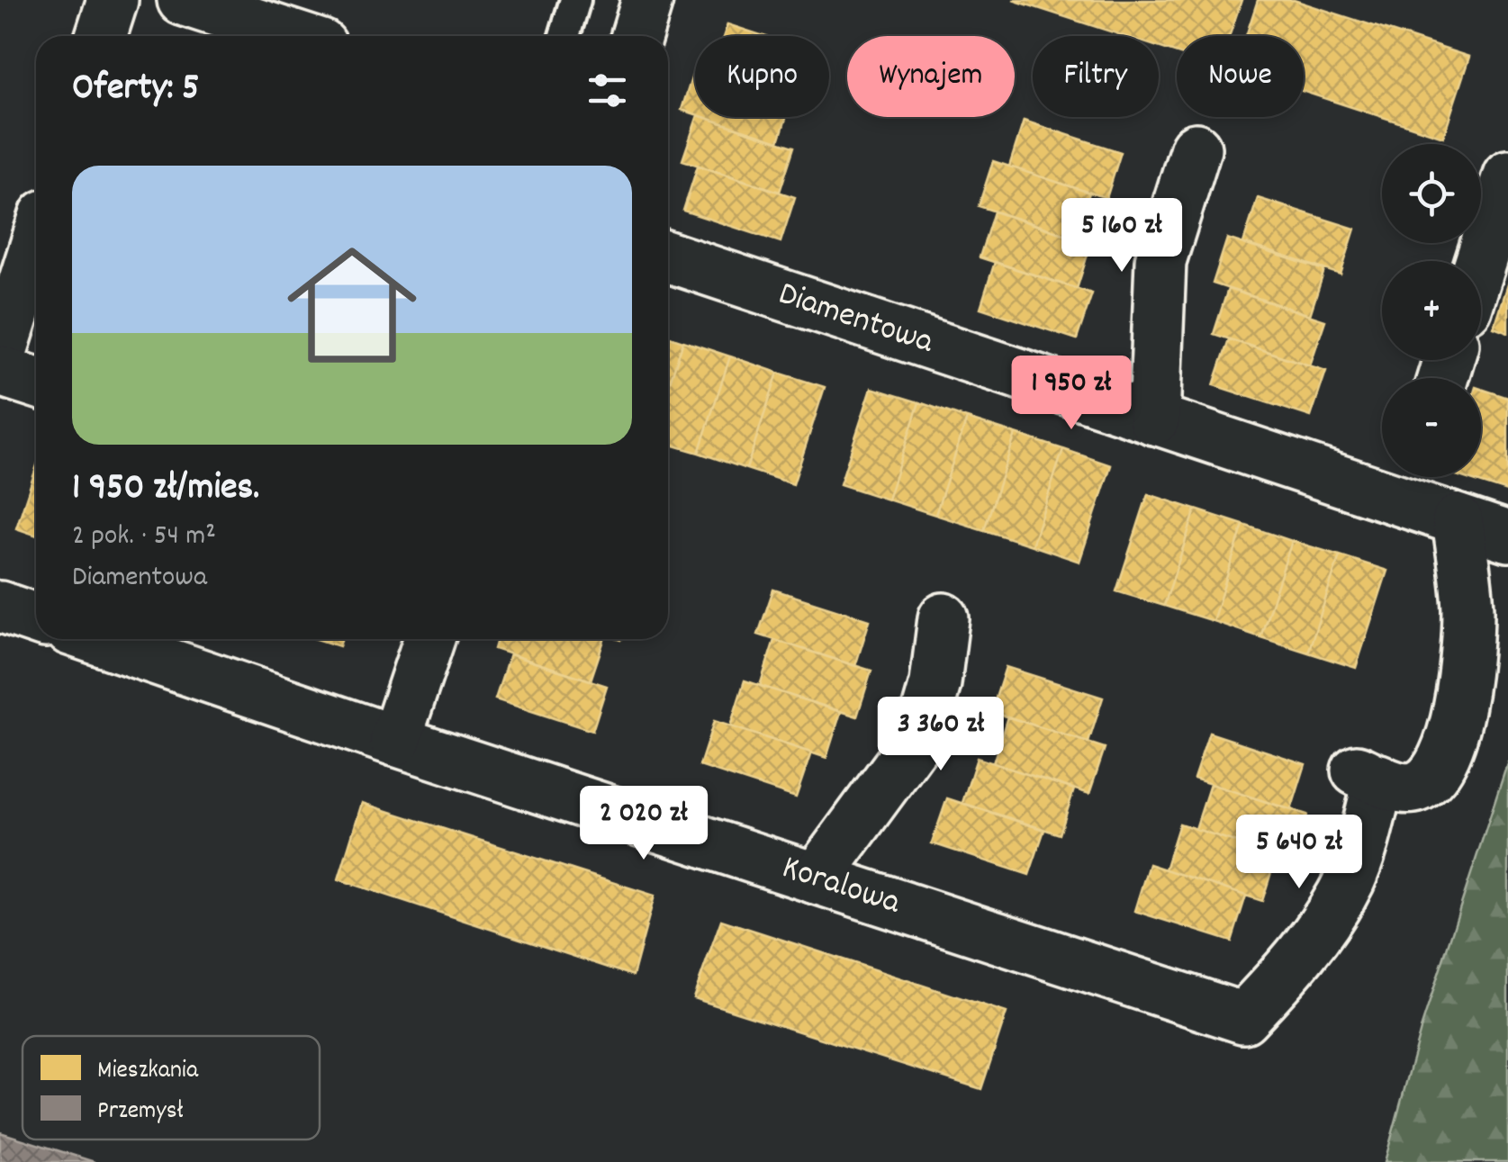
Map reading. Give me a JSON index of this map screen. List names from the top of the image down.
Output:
{
  "streets": {
    "street": ["Diamentowa", "Koralowa"]
  },
  "crossings": [
    ["Diamentowa", "Koralowa"]
  ],
  "legend": ["Mieszkania", "Przemysł"],
  "page": {
    "chip": [
      "Kupno",
      "Wynajem",
      "Filtry",
      "Nowe"
    ],
    "heading": "Oferty: 5",
    "map_buttons": ["+", "−"],
    "list": [
      {
        "name": "1 950 zł/mies.",
        "note": "2 pok. · 54 m² · Diamentowa"
      }
    ],
    "price": [
      "5 160 zł",
      "1 950 zł",
      "3 360 zł",
      "2 020 zł",
      "5 640 zł"
    ]
  }
}
